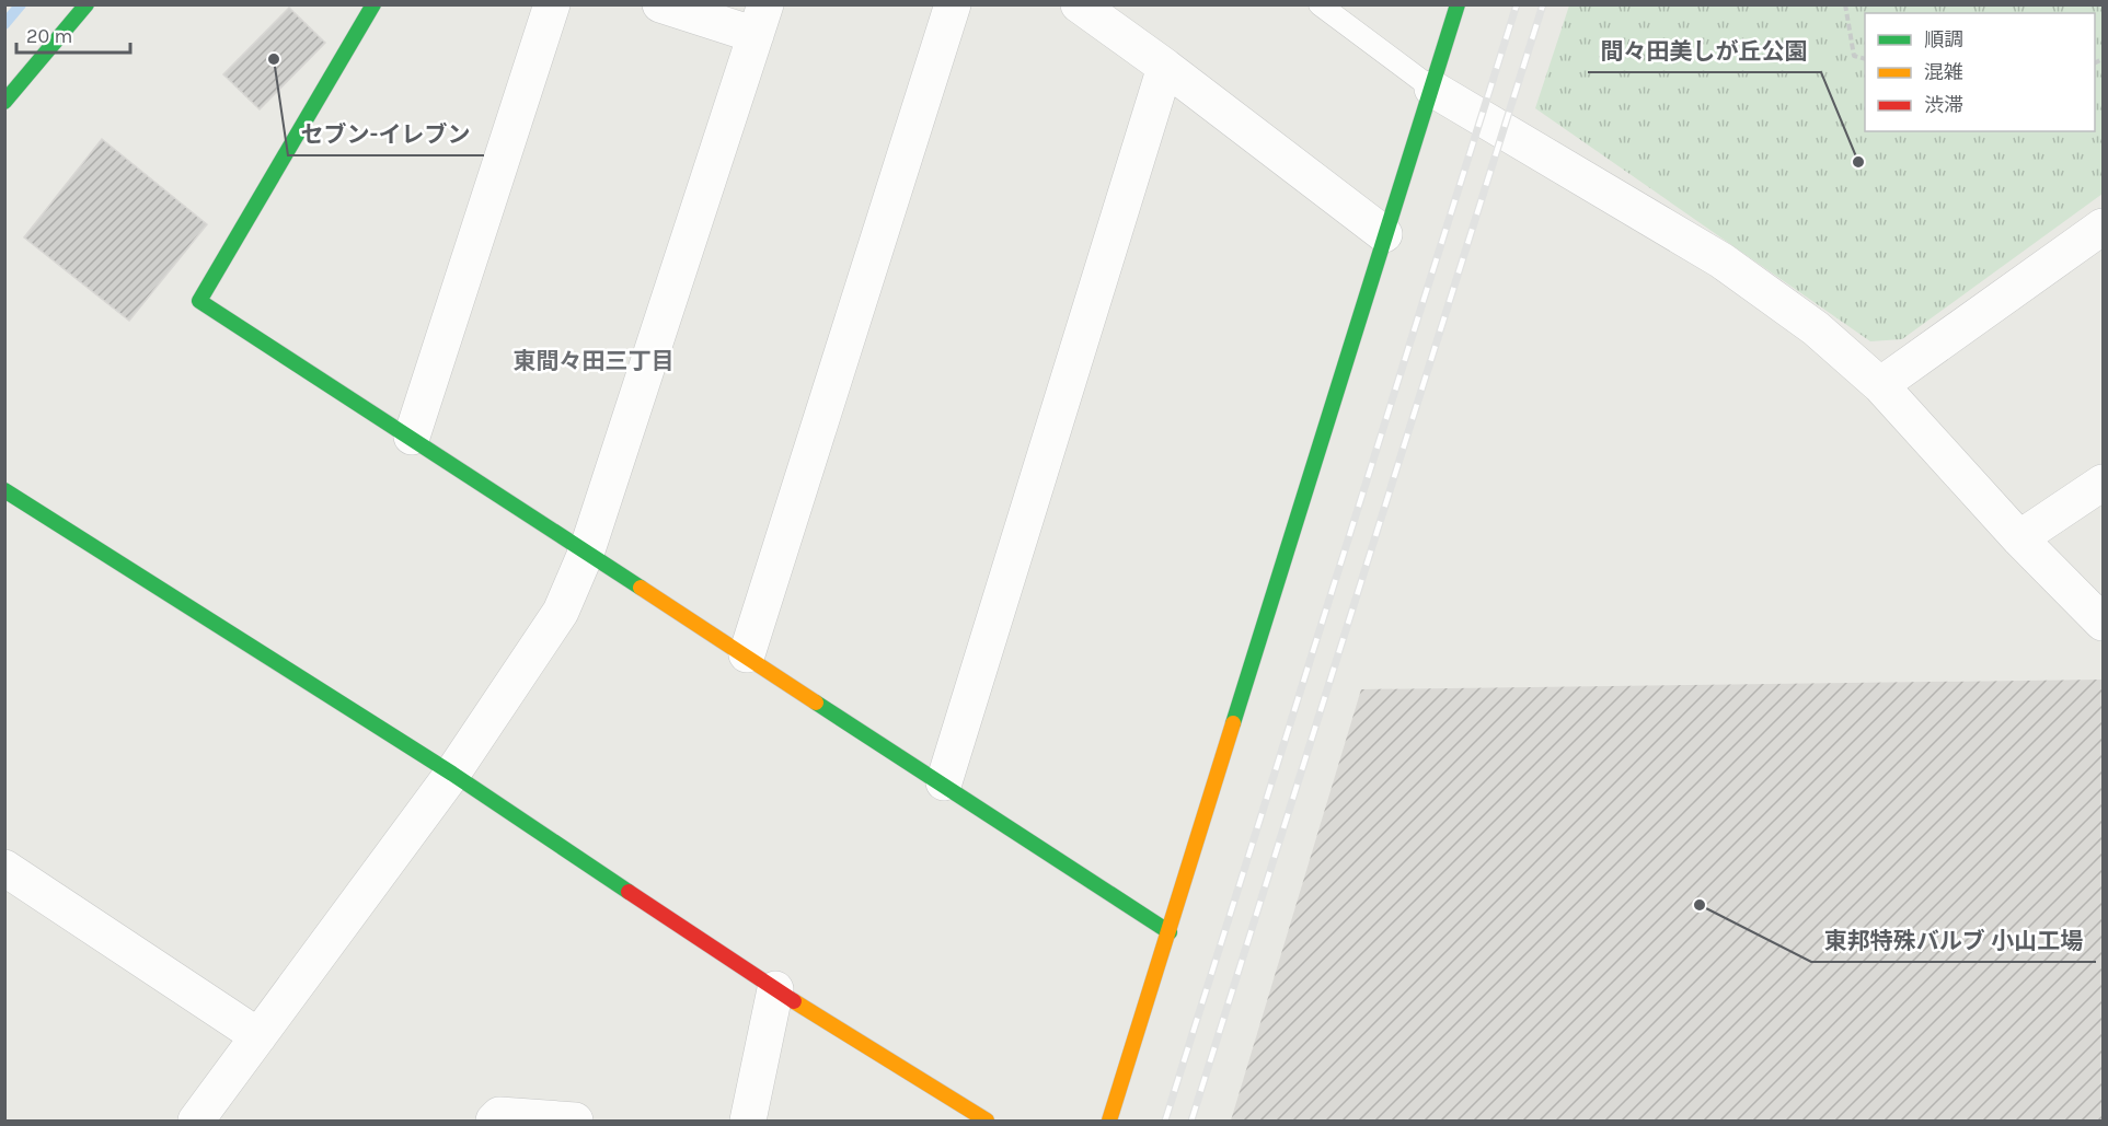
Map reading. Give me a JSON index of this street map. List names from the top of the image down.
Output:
{
  "districts": ["東間々田三丁目"],
  "places": ["セブン-イレブン", "間々田美しが丘公園", "東邦特殊バルブ 小山工場"],
  "legend": ["順調", "混雑", "渋滞"],
  "scale_bar": "20 m"
}
